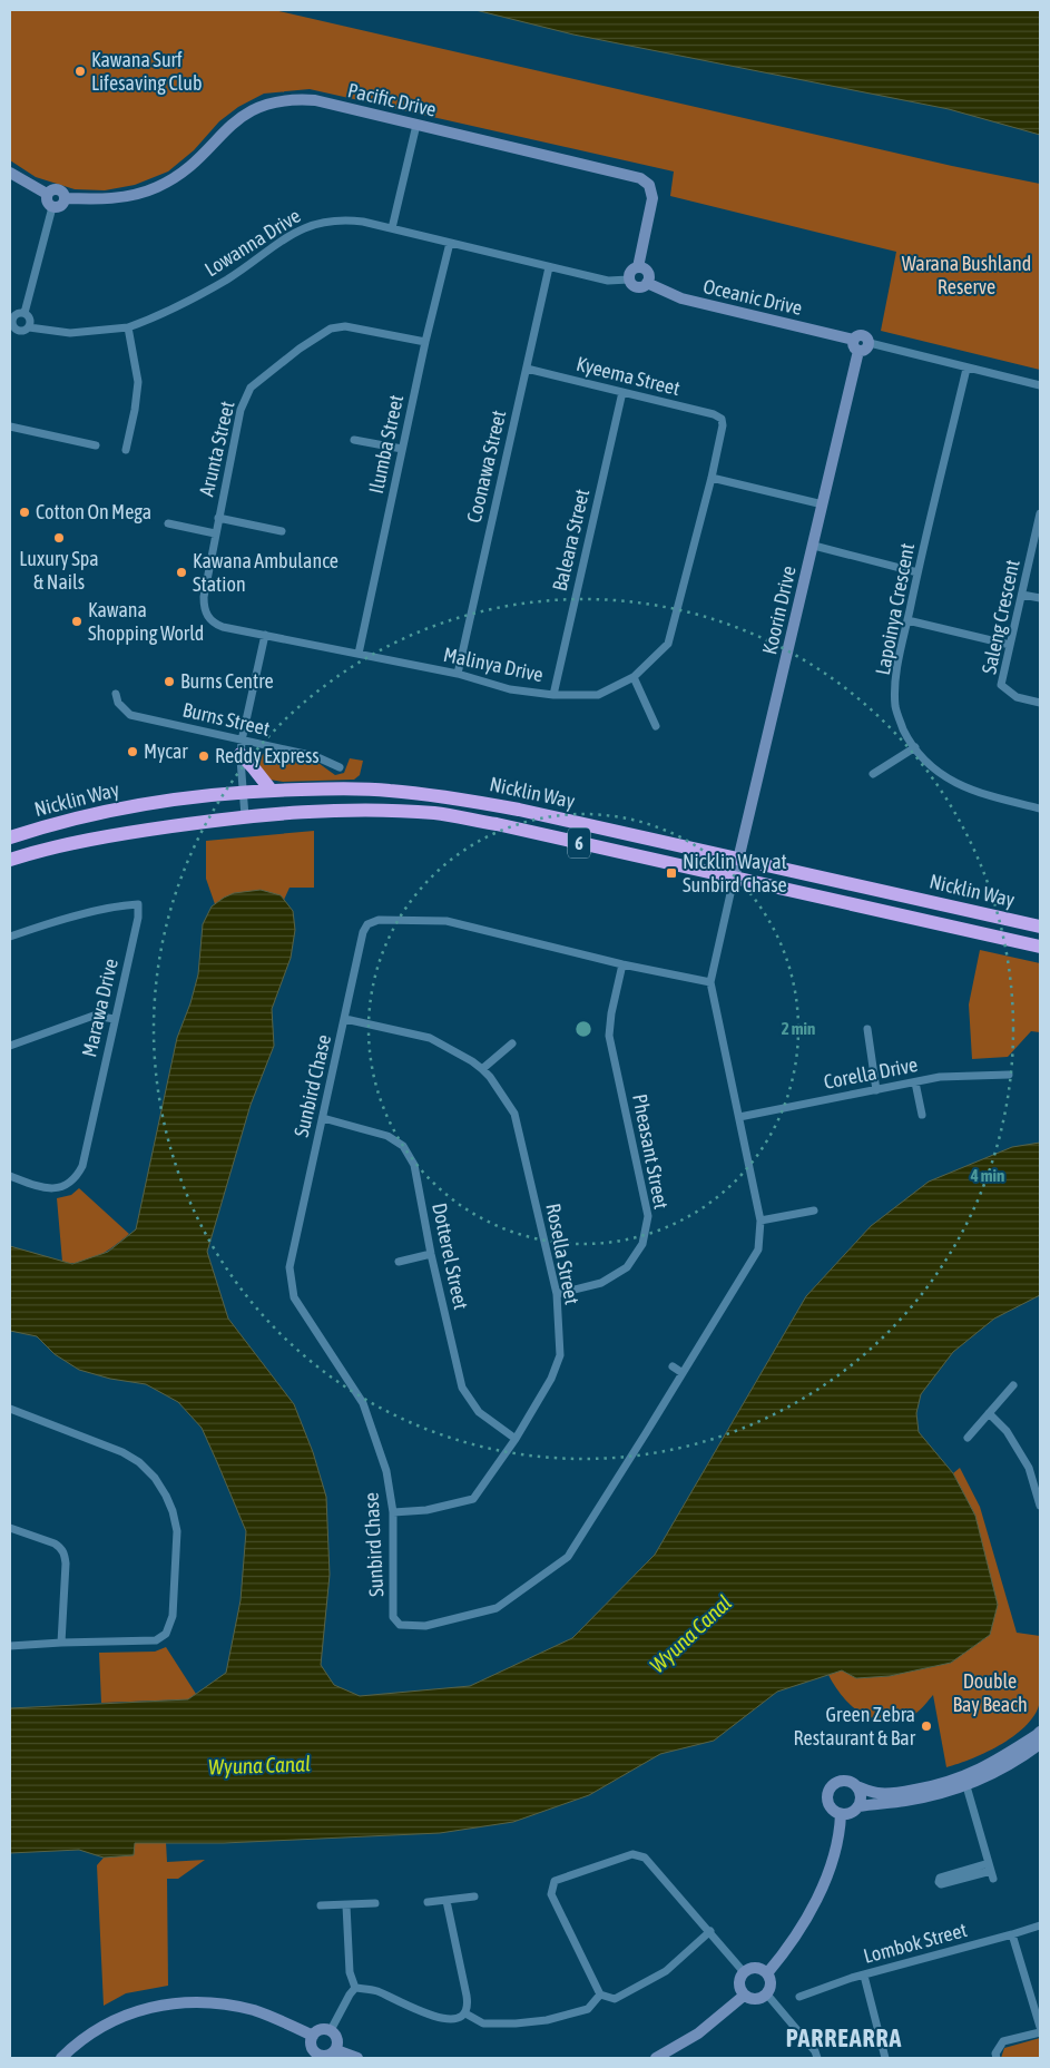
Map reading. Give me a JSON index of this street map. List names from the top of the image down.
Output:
{
  "streets": {
    "highway": ["Nicklin Way", "6"],
    "street": [
      "Pacific Drive",
      "Lowanna Drive",
      "Oceanic Drive",
      "Kyeema Street",
      "Ilumba Street",
      "Arunta Street",
      "Coonawa Street",
      "Baleara Street",
      "Lapoinya Crescent",
      "Koorin Drive",
      "Saleng Crescent",
      "Malinya Drive",
      "Burns Street",
      "Marawa Drive",
      "Corella Drive",
      "Sunbird Chase",
      "Pheasant Street",
      "Rosella Street",
      "Dotterel Street",
      "Lombok Street"
    ]
  },
  "crossings": [
    ["Pacific Drive", "Lowanna Drive"],
    ["Pacific Drive", "Oceanic Drive"],
    ["Lowanna Drive", "Oceanic Drive"],
    ["Lowanna Drive", "Ilumba Street"],
    ["Lowanna Drive", "Coonawa Street"],
    ["Oceanic Drive", "Koorin Drive"],
    ["Kyeema Street", "Coonawa Street"],
    ["Kyeema Street", "Baleara Street"],
    ["Kyeema Street", "Malinya Drive"],
    ["Ilumba Street", "Arunta Street"],
    ["Ilumba Street", "Malinya Drive"],
    ["Arunta Street", "Malinya Drive"],
    ["Coonawa Street", "Malinya Drive"],
    ["Baleara Street", "Malinya Drive"],
    ["Koorin Drive", "Nicklin Way"],
    ["Koorin Drive", "Sunbird Chase"],
    ["Nicklin Way", "Sunbird Chase"],
    ["Corella Drive", "Sunbird Chase"],
    ["Sunbird Chase", "Pheasant Street"],
    ["Sunbird Chase", "Rosella Street"],
    ["Sunbird Chase", "Dotterel Street"],
    ["Pheasant Street", "Rosella Street"],
    ["Rosella Street", "Dotterel Street"]
  ],
  "districts": ["PARREARRA"],
  "water": ["Wyuna Canal"],
  "parks": ["Warana Bushland Reserve", "Double Bay Beach"],
  "places": {
    "other": [
      "Kawana Surf Lifesaving Club",
      "Cotton On Mega",
      "Luxury Spa & Nails",
      "Kawana Ambulance Station",
      "Kawana Shopping World",
      "Burns Centre",
      "Mycar",
      "Reddy Express",
      "Green Zebra Restaurant & Bar"
    ],
    "transit": ["Nicklin Way at Sunbird Chase"]
  },
  "rings": ["2 min", "4 min"]
}
